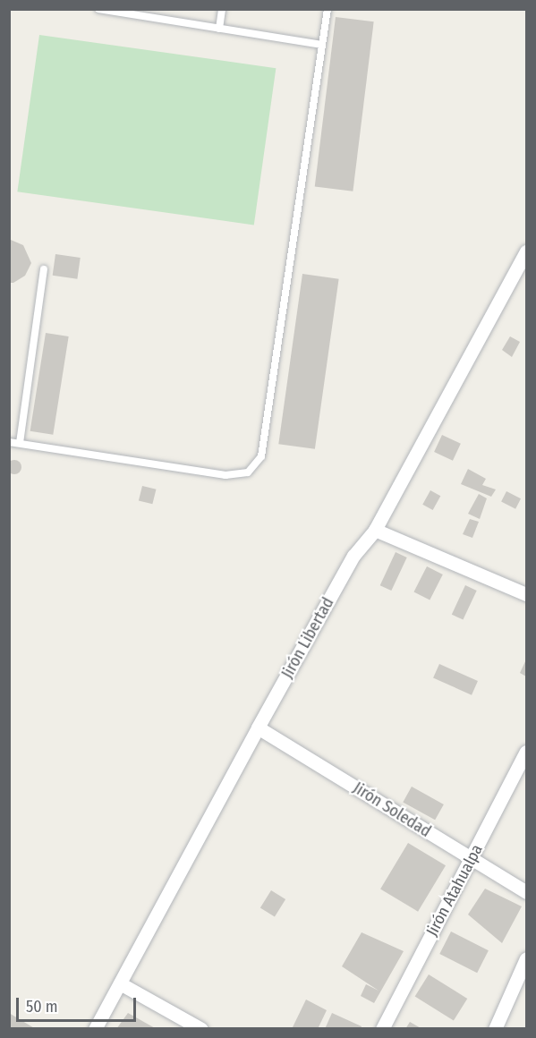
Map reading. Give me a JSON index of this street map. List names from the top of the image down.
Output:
{
  "streets": {
    "street": ["Jirón Libertad", "Jirón Soledad", "Jirón Atahualpa"]
  },
  "crossings": [
    ["Jirón Libertad", "Jirón Soledad"],
    ["Jirón Soledad", "Jirón Atahualpa"]
  ],
  "scale_bar": "50 m"
}
